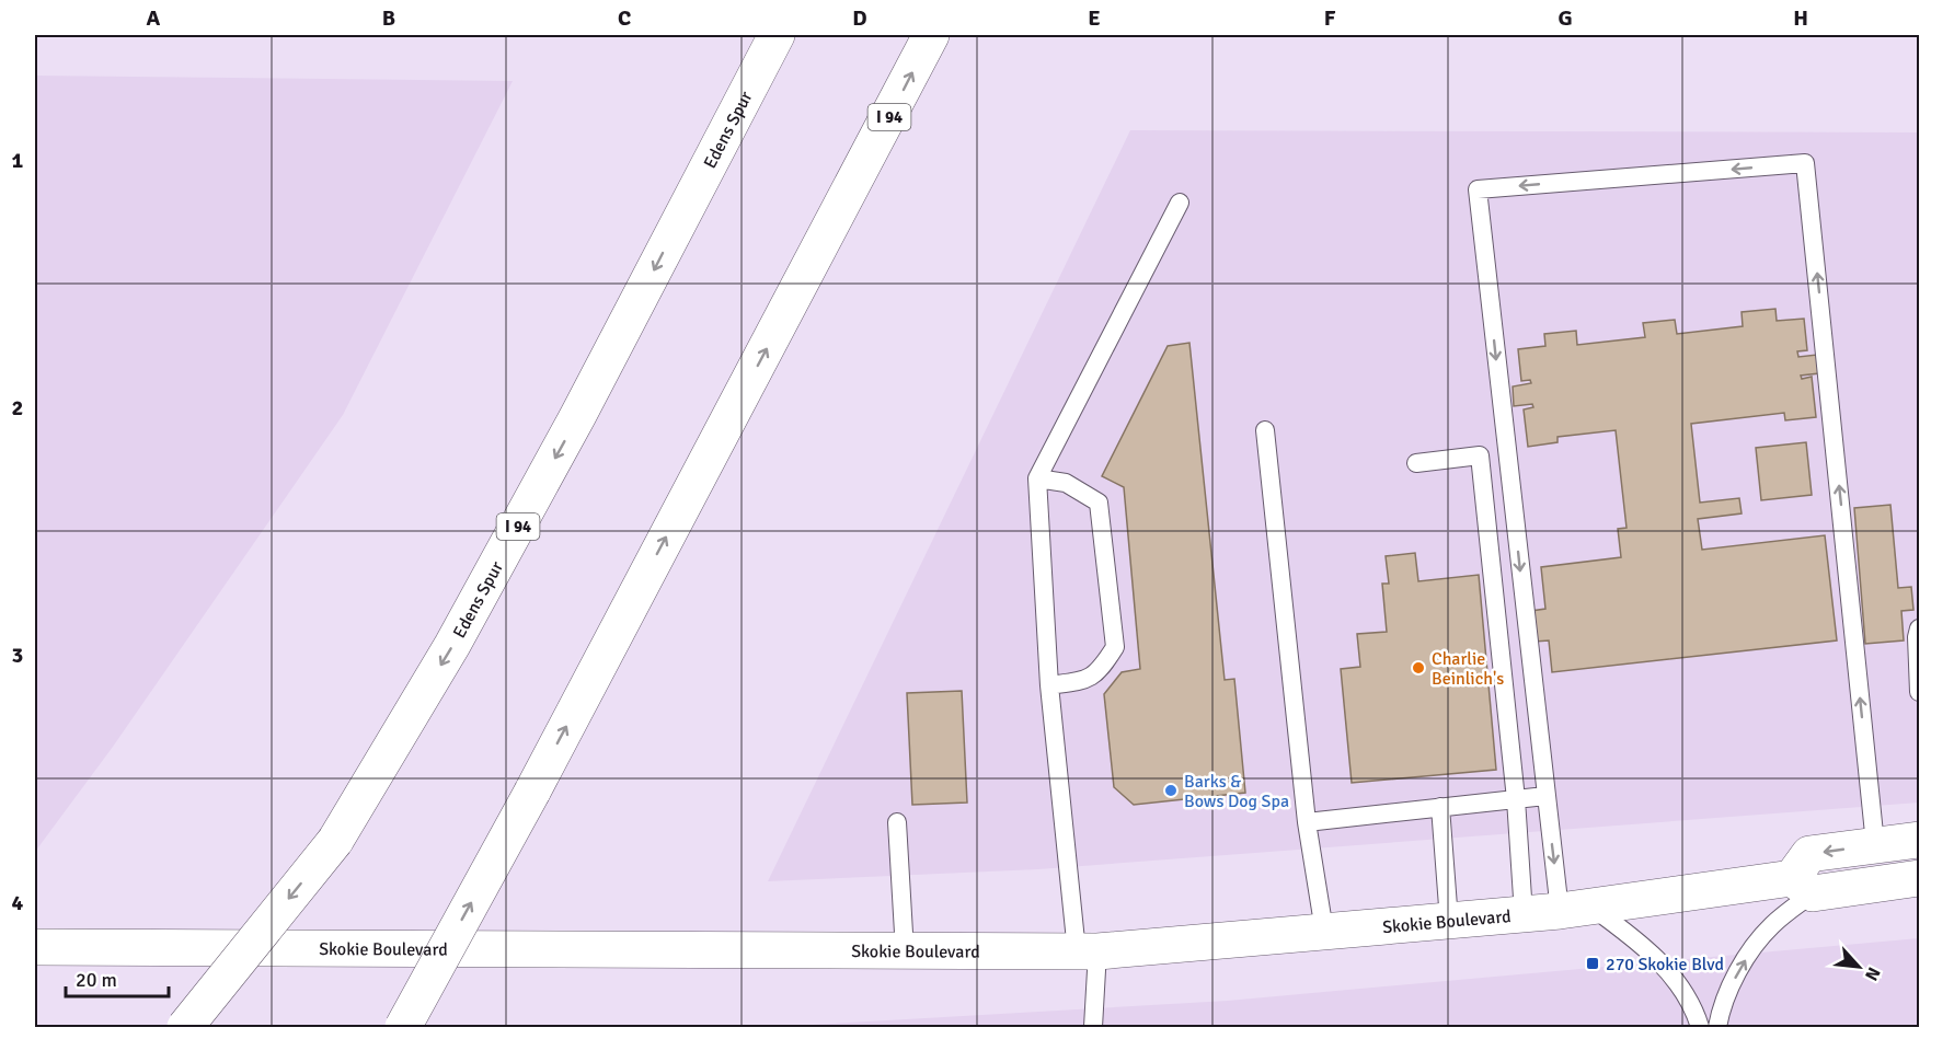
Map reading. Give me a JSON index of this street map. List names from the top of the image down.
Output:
{
  "streets": {
    "main road": ["I 94", "Edens Spur", "Skokie Boulevard"]
  },
  "places": {
    "other": ["Charlie Beinlich's", "Barks & Bows Dog Spa"],
    "transit": ["270 Skokie Blvd"]
  },
  "scale_bar": "20 m",
  "north": "bottom right",
  "grid": {
    "columns": [
      "A",
      "B",
      "C",
      "D",
      "E",
      "F",
      "G",
      "H"
    ],
    "rows": [
      "1",
      "2",
      "3",
      "4"
    ]
  }
}
